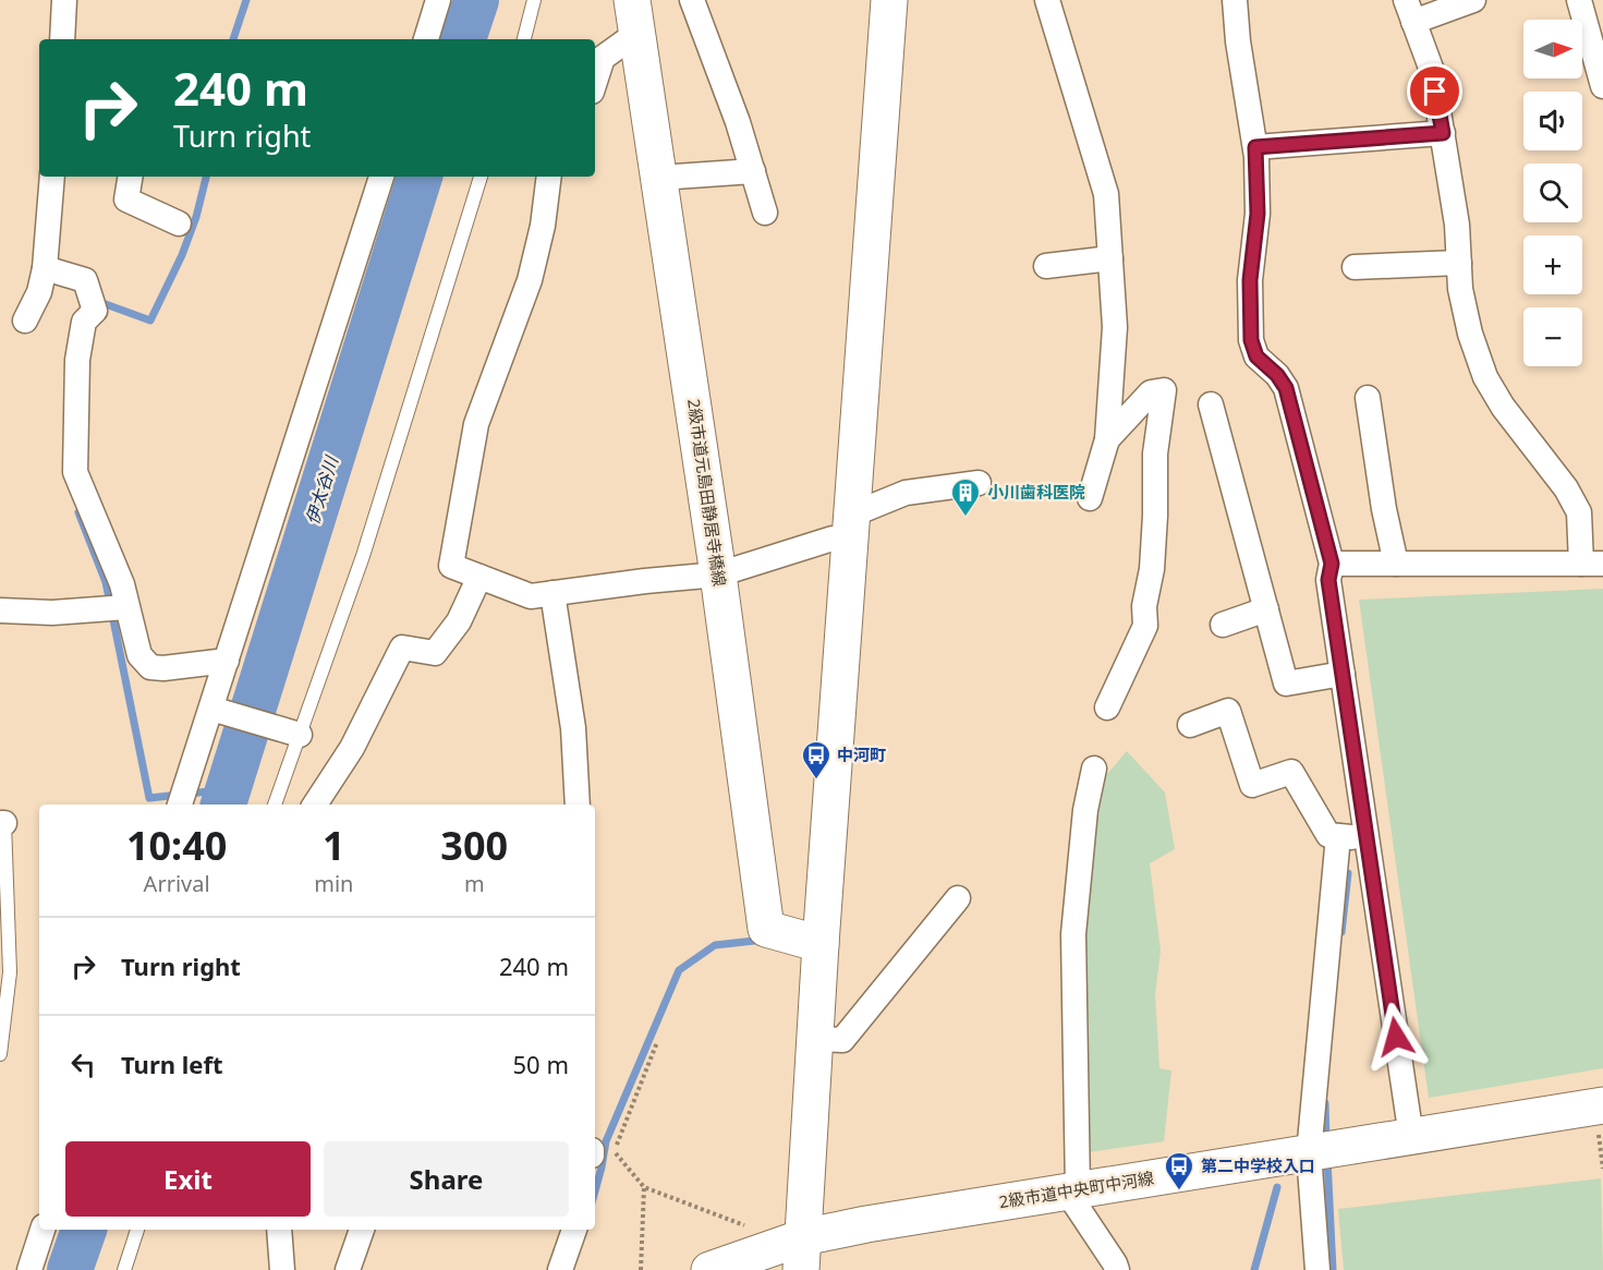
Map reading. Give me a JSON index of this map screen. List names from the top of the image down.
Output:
{
  "streets": {
    "street": ["2級市道元島田静居寺橋線", "2級市道中央町中河線"]
  },
  "water": ["伊太谷川"],
  "places": {
    "building": ["小川歯科医院"],
    "bus stop": ["中河町", "第二中学校入口"]
  },
  "north": "right",
  "page": {
    "map_buttons": ["+", "−"],
    "turn": ["240 m", "Turn right"],
    "eta": [
      "10:40",
      "Arrival",
      "1",
      "min",
      "300",
      "m"
    ],
    "list": [
      {
        "name": "Turn right",
        "value": "240 m"
      },
      {
        "name": "Turn left",
        "value": "50 m"
      }
    ],
    "buttons": ["Exit", "Share"]
  }
}
